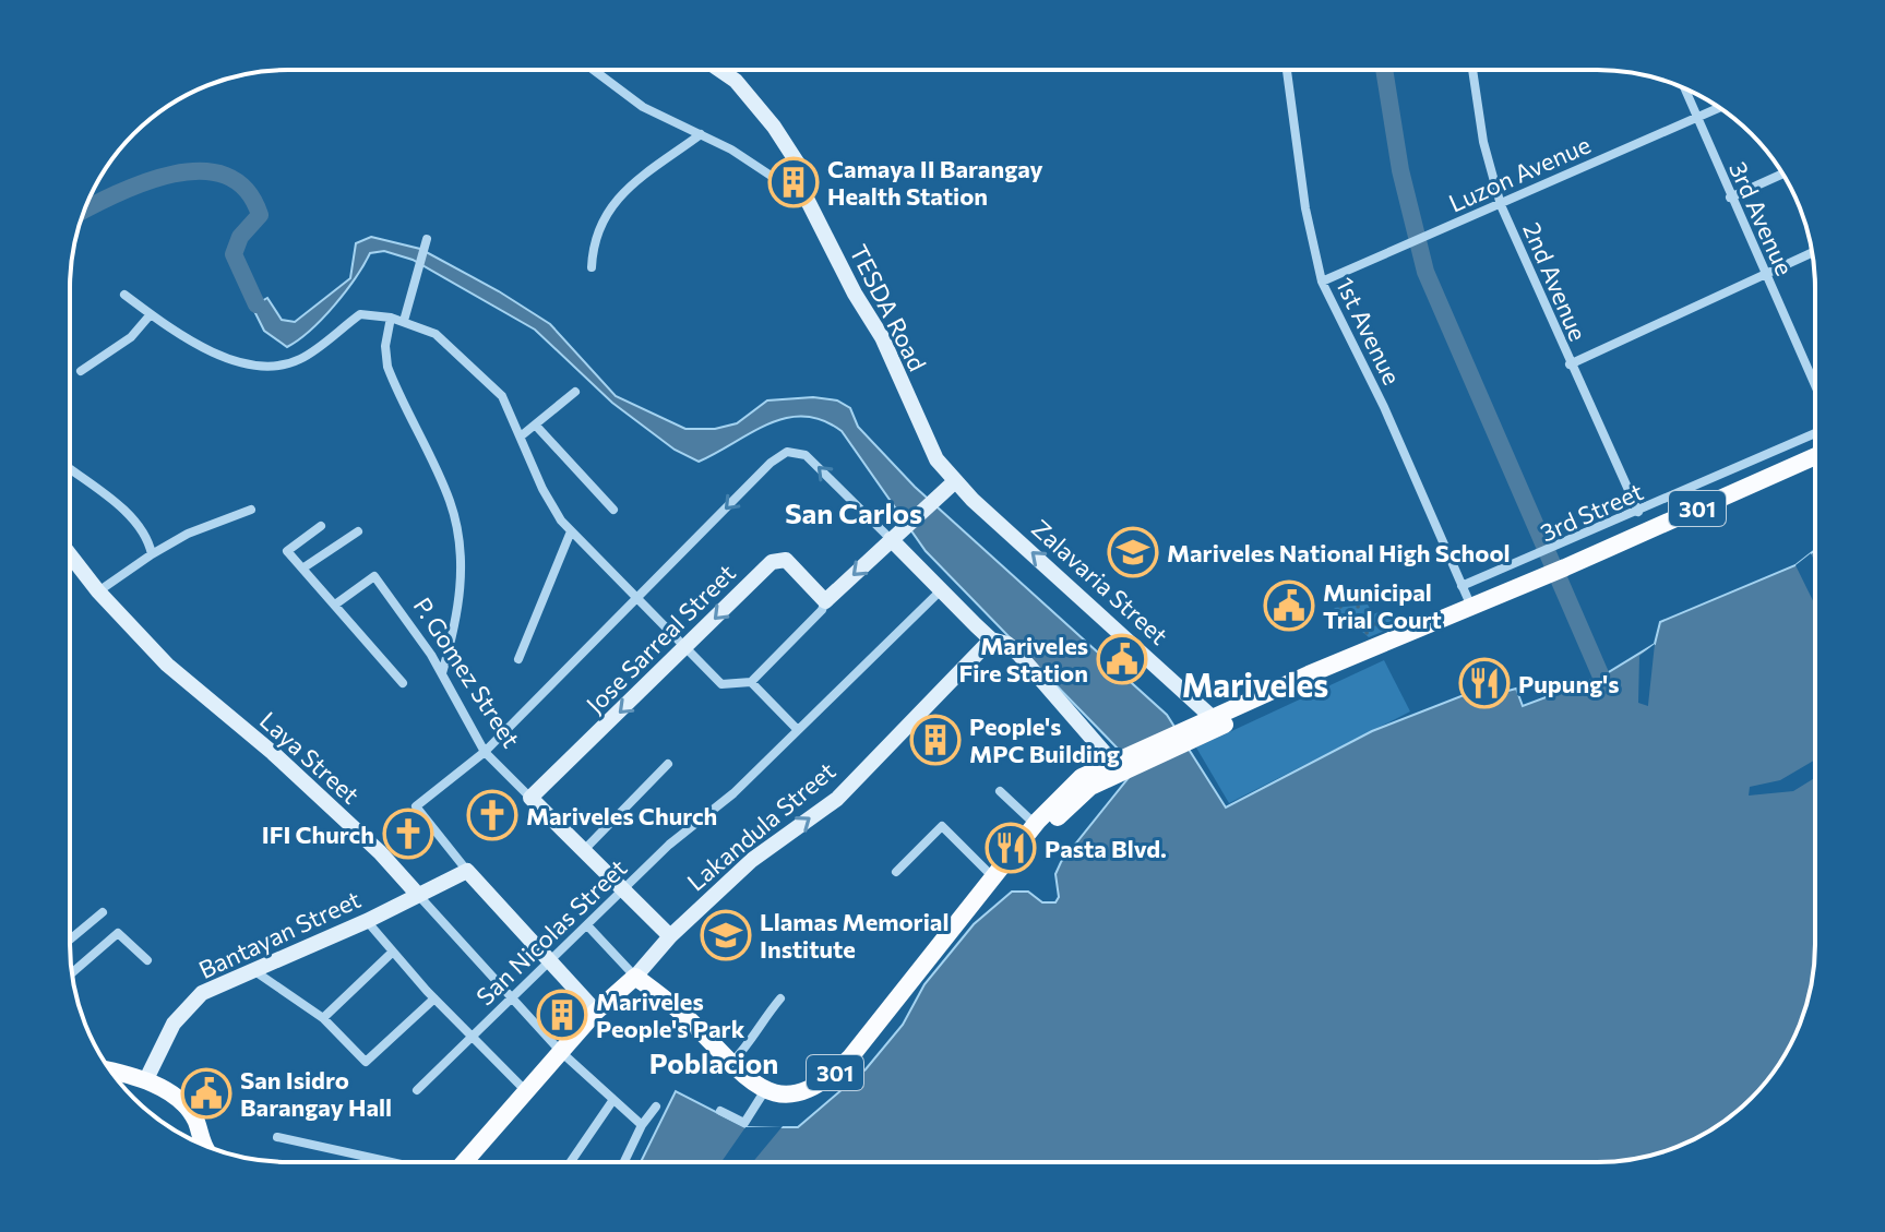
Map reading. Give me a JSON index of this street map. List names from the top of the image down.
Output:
{
  "streets": {
    "main road": ["301"],
    "street": [
      "Luzon Avenue",
      "3rd Avenue",
      "2nd Avenue",
      "TESDA Road",
      "1st Avenue",
      "3rd Street",
      "Zalavaria Street",
      "Jose Sarreal Street",
      "P. Gomez Street",
      "Laya Street",
      "Lakandula Street",
      "San Nicolas Street",
      "Bantayan Street"
    ]
  },
  "crossings": [
    ["Luzon Avenue", "3rd Avenue"],
    ["Luzon Avenue", "2nd Avenue"],
    ["Luzon Avenue", "1st Avenue"],
    ["2nd Avenue", "3rd Street"],
    ["TESDA Road", "Zalavaria Street"],
    ["1st Avenue", "301"],
    ["1st Avenue", "3rd Street"],
    ["301", "Zalavaria Street"],
    ["Jose Sarreal Street", "P. Gomez Street"],
    ["P. Gomez Street", "Lakandula Street"],
    ["P. Gomez Street", "San Nicolas Street"],
    ["Laya Street", "San Nicolas Street"],
    ["Laya Street", "Bantayan Street"]
  ],
  "districts": ["San Carlos", "Mariveles", "Poblacion"],
  "places": {
    "building": ["Camaya II Barangay Health Station", "People's MPC Building", "Mariveles People's Park"],
    "school or university": ["Mariveles National High School", "Llamas Memorial Institute"],
    "public building": ["Municipal Trial Court", "Mariveles Fire Station", "San Isidro Barangay Hall"],
    "restaurant": ["Pupung's", "Pasta Blvd."],
    "church": ["Mariveles Church", "IFI Church"]
  }
}
